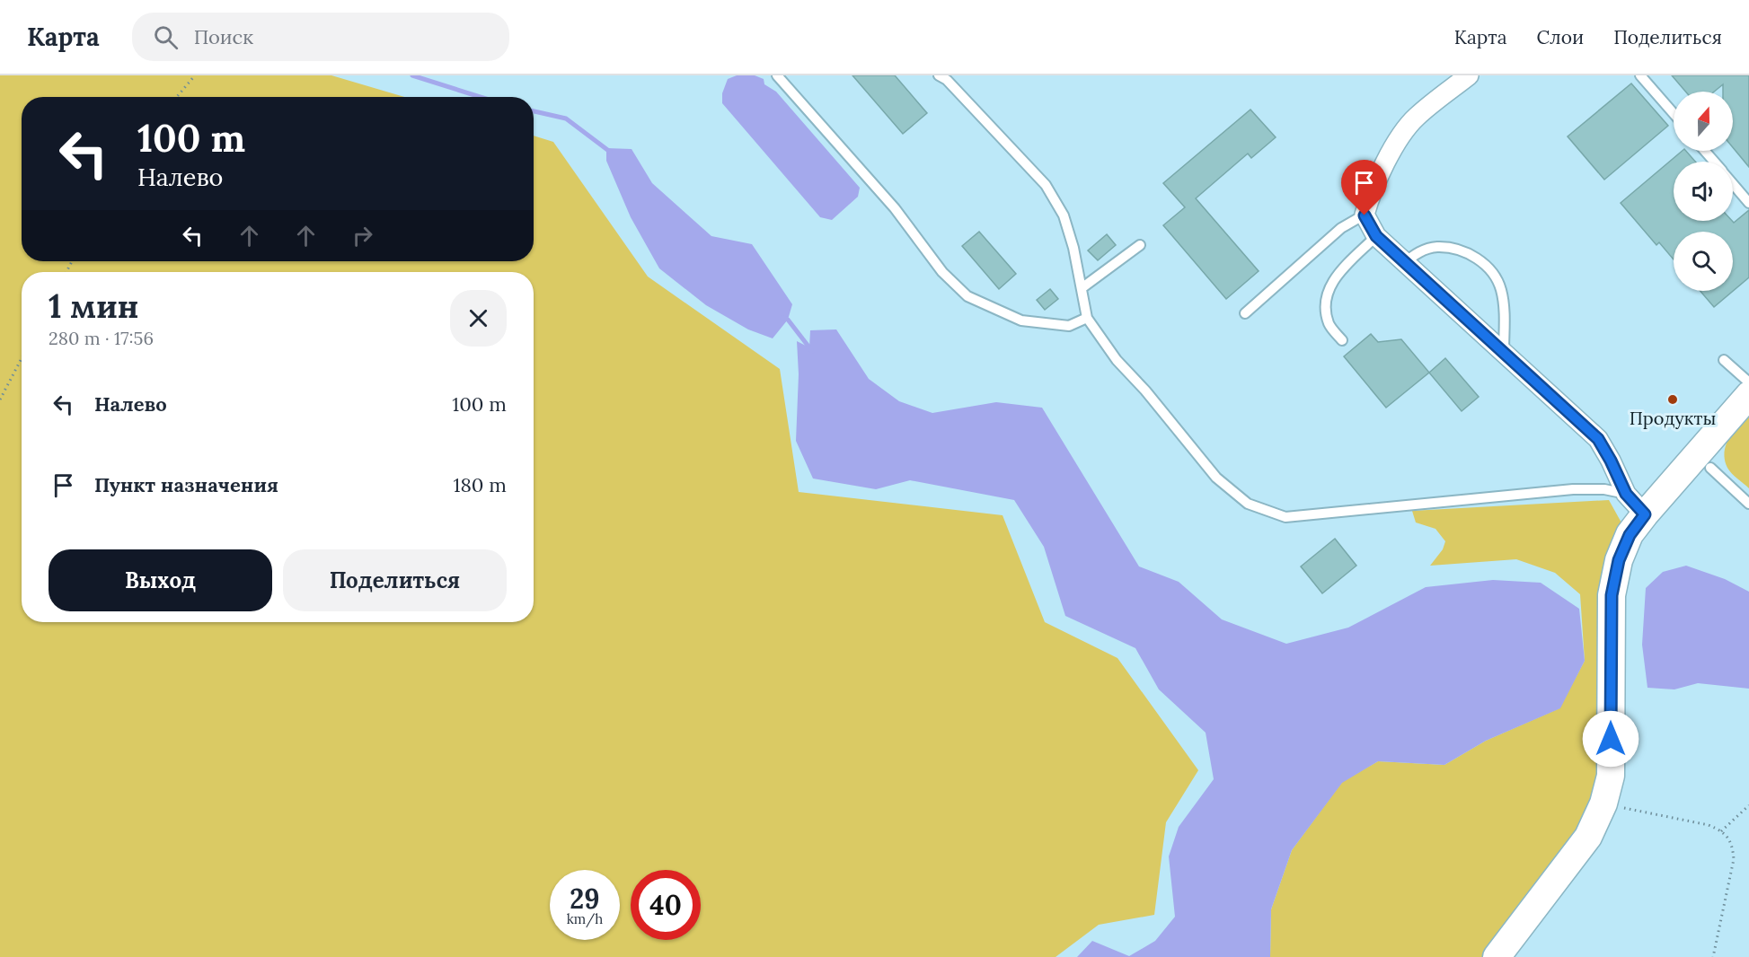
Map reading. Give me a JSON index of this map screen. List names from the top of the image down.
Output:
{
  "places": ["Продукты"],
  "north": "top",
  "page": {
    "header": "Карта",
    "search": "Поиск",
    "nav": ["Карта", "Слои", "Поделиться"],
    "turn": ["100 m", "Налево"],
    "heading": ["1 мин", "280 m · 17:56"],
    "list": [
      {
        "name": "Налево",
        "value": "100 m"
      },
      {
        "name": "Пункт назначения",
        "value": "180 m"
      }
    ],
    "buttons": ["Выход", "Поделиться"],
    "speed": "29 km/h",
    "limit": "40"
  }
}
